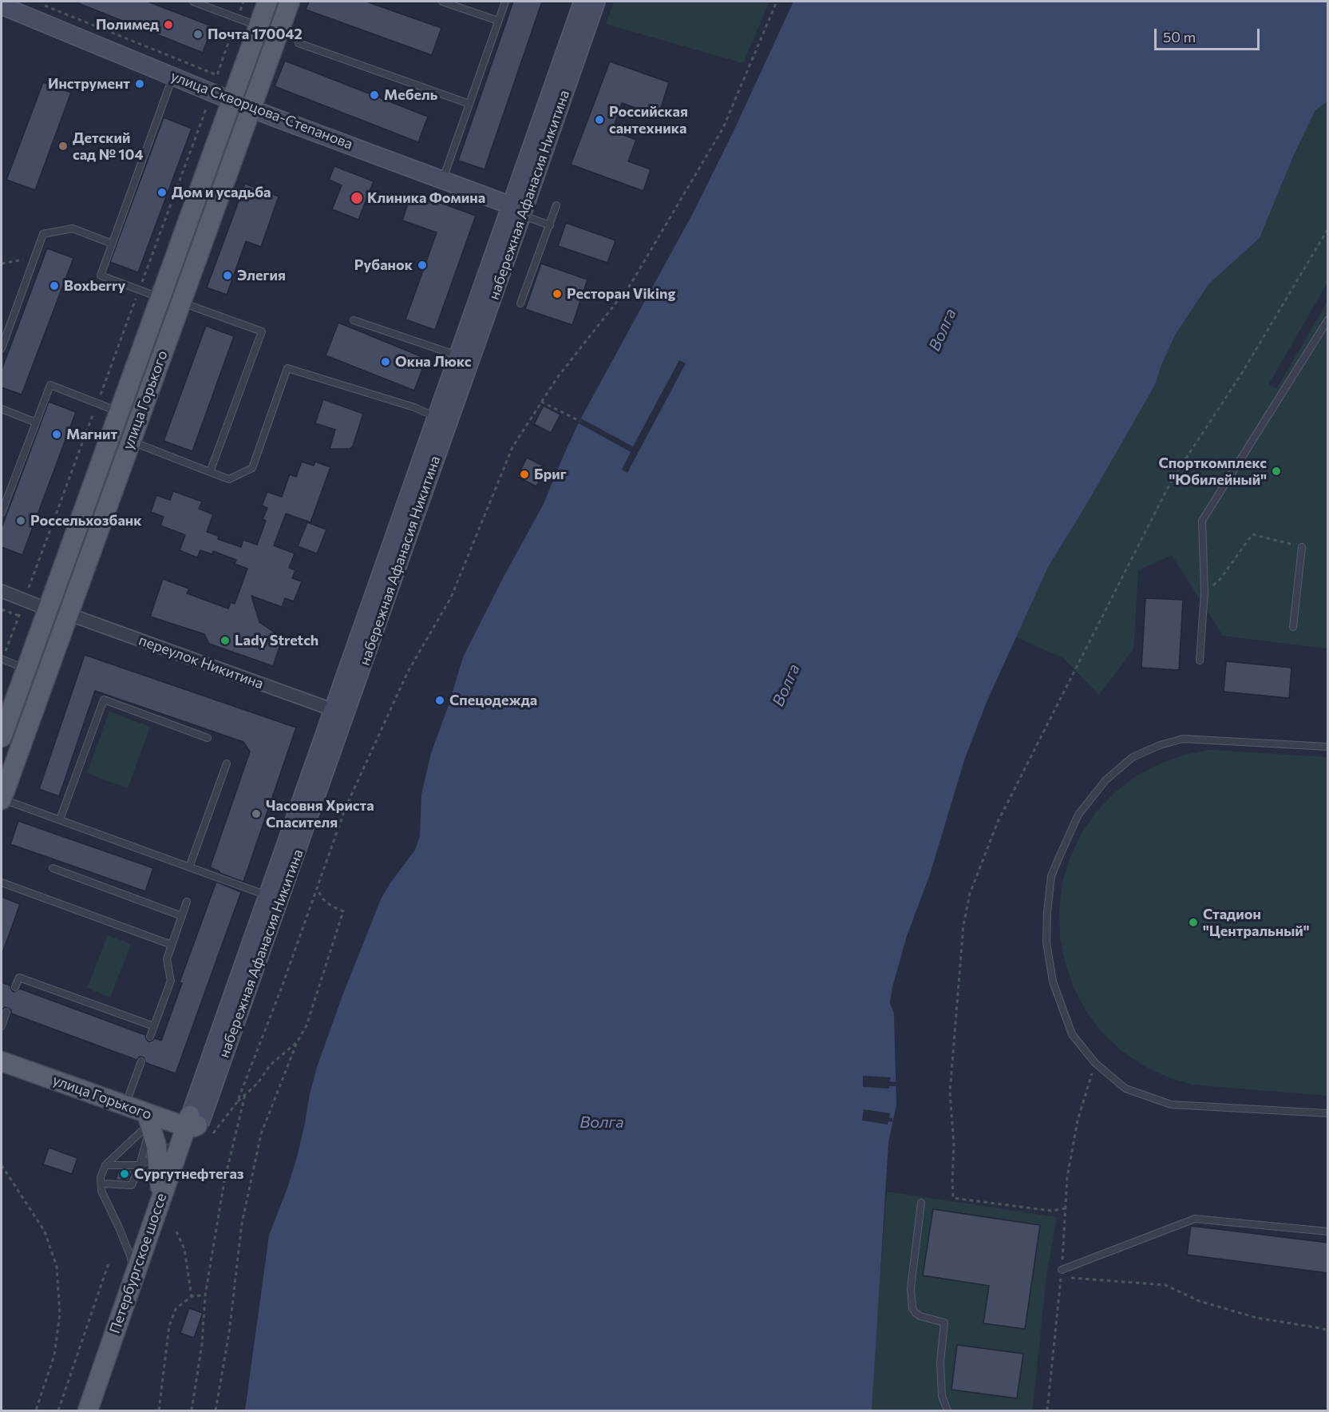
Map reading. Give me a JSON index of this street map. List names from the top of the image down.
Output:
{
  "streets": {
    "main road": [
      "улица Скворцова-Степанова",
      "набережная Афанасия Никитина",
      "улица Горького",
      "Петербургское шоссе"
    ],
    "street": ["переулок Никитина"]
  },
  "crossings": [
    ["улица Скворцова-Степанова", "набережная Афанасия Никитина"],
    ["улица Скворцова-Степанова", "улица Горького"],
    ["набережная Афанасия Никитина", "улица Горького"],
    ["набережная Афанасия Никитина", "переулок Никитина"],
    ["набережная Афанасия Никитина", "Петербургское шоссе"],
    ["улица Горького", "переулок Никитина"],
    ["улица Горького", "Петербургское шоссе"]
  ],
  "water": ["Волга"],
  "places": [
    "Полимед",
    "Почта 170042",
    "Инструмент",
    "Мебель",
    "Российская сантехника",
    "Детский сад № 104",
    "Дом и усадьба",
    "Клиника Фомина",
    "Рубанок",
    "Элегия",
    "Boxberry",
    "Ресторан Viking",
    "Окна Люкс",
    "Магнит",
    "Спорткомплекс \"Юбилейный\"",
    "Бриг",
    "Россельхозбанк",
    "Lady Stretch",
    "Спецодежда",
    "Часовня Христа Спасителя",
    "Стадион \"Центральный\"",
    "Сургутнефтегаз"
  ],
  "scale_bar": "50 m"
}
